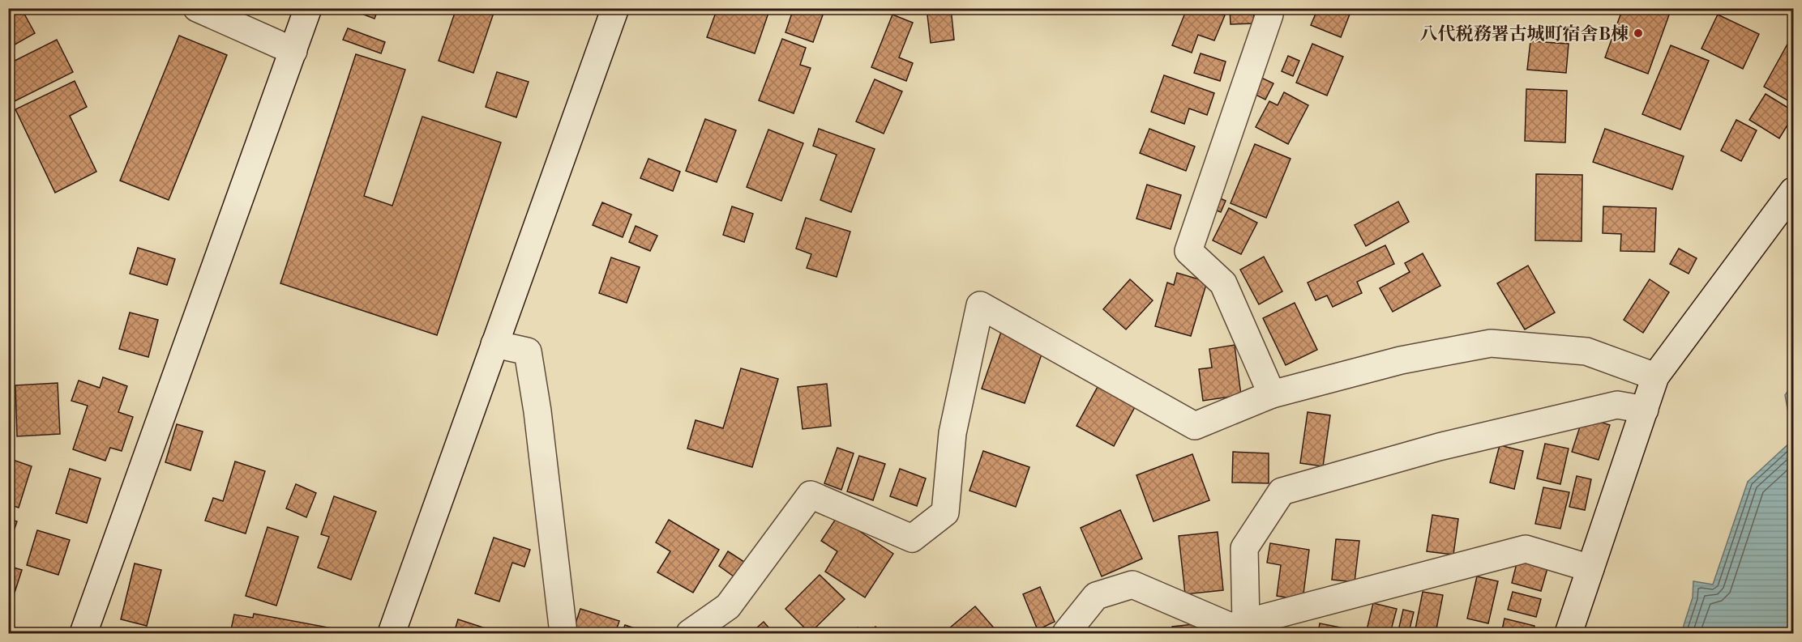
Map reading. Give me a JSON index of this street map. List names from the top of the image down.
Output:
{
  "places": ["八代税務署古城町宿舎B棟"]
}
